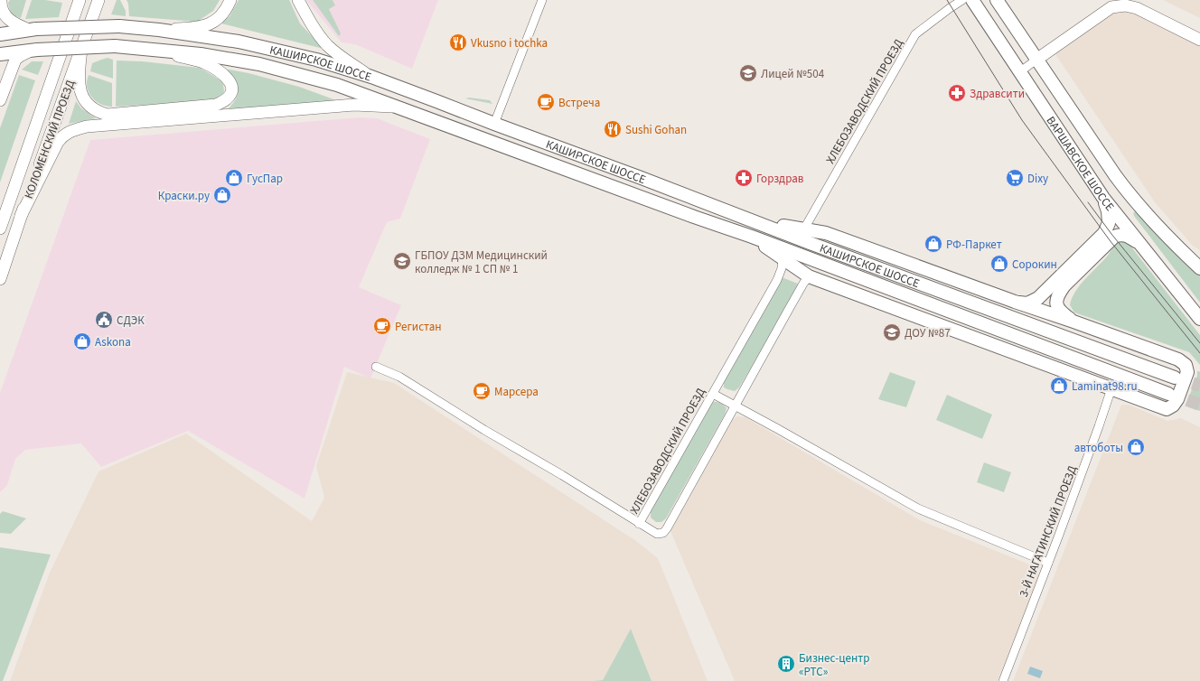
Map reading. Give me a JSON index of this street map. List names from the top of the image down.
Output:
{
  "streets": {
    "main road": ["КАШИРСКОЕ ШОССЕ", "КОЛОМЕНСКИЙ ПРОЕЗД", "ВАРШАВСКОЕ ШОССЕ"],
    "street": ["ХЛЕБОЗАВОДСКИЙ ПРОЕЗД", "3-Й НАГАТИНСКИЙ ПРОЕЗД"]
  },
  "places": {
    "restaurant": ["Vkusno i tochka", "Sushi Gohan"],
    "school or university": ["Лицей №504", "ГБПОУ ДЗМ Медицинский колледж № 1 СП № 1", "ДОУ №87"],
    "pharmacy": ["Здравсити", "Горздрав"],
    "cafe": ["Встреча", "Регистан", "Марсера"],
    "shop": [
      "ГусПар",
      "Краски.ру",
      "РФ-Паркет",
      "Сорокин",
      "Askona",
      "Laminat98.ru",
      "автоботы"
    ],
    "supermarket": ["Dixy"],
    "public building": ["СДЭК"],
    "building": ["Бизнес-центр «РТС»"]
  }
}
